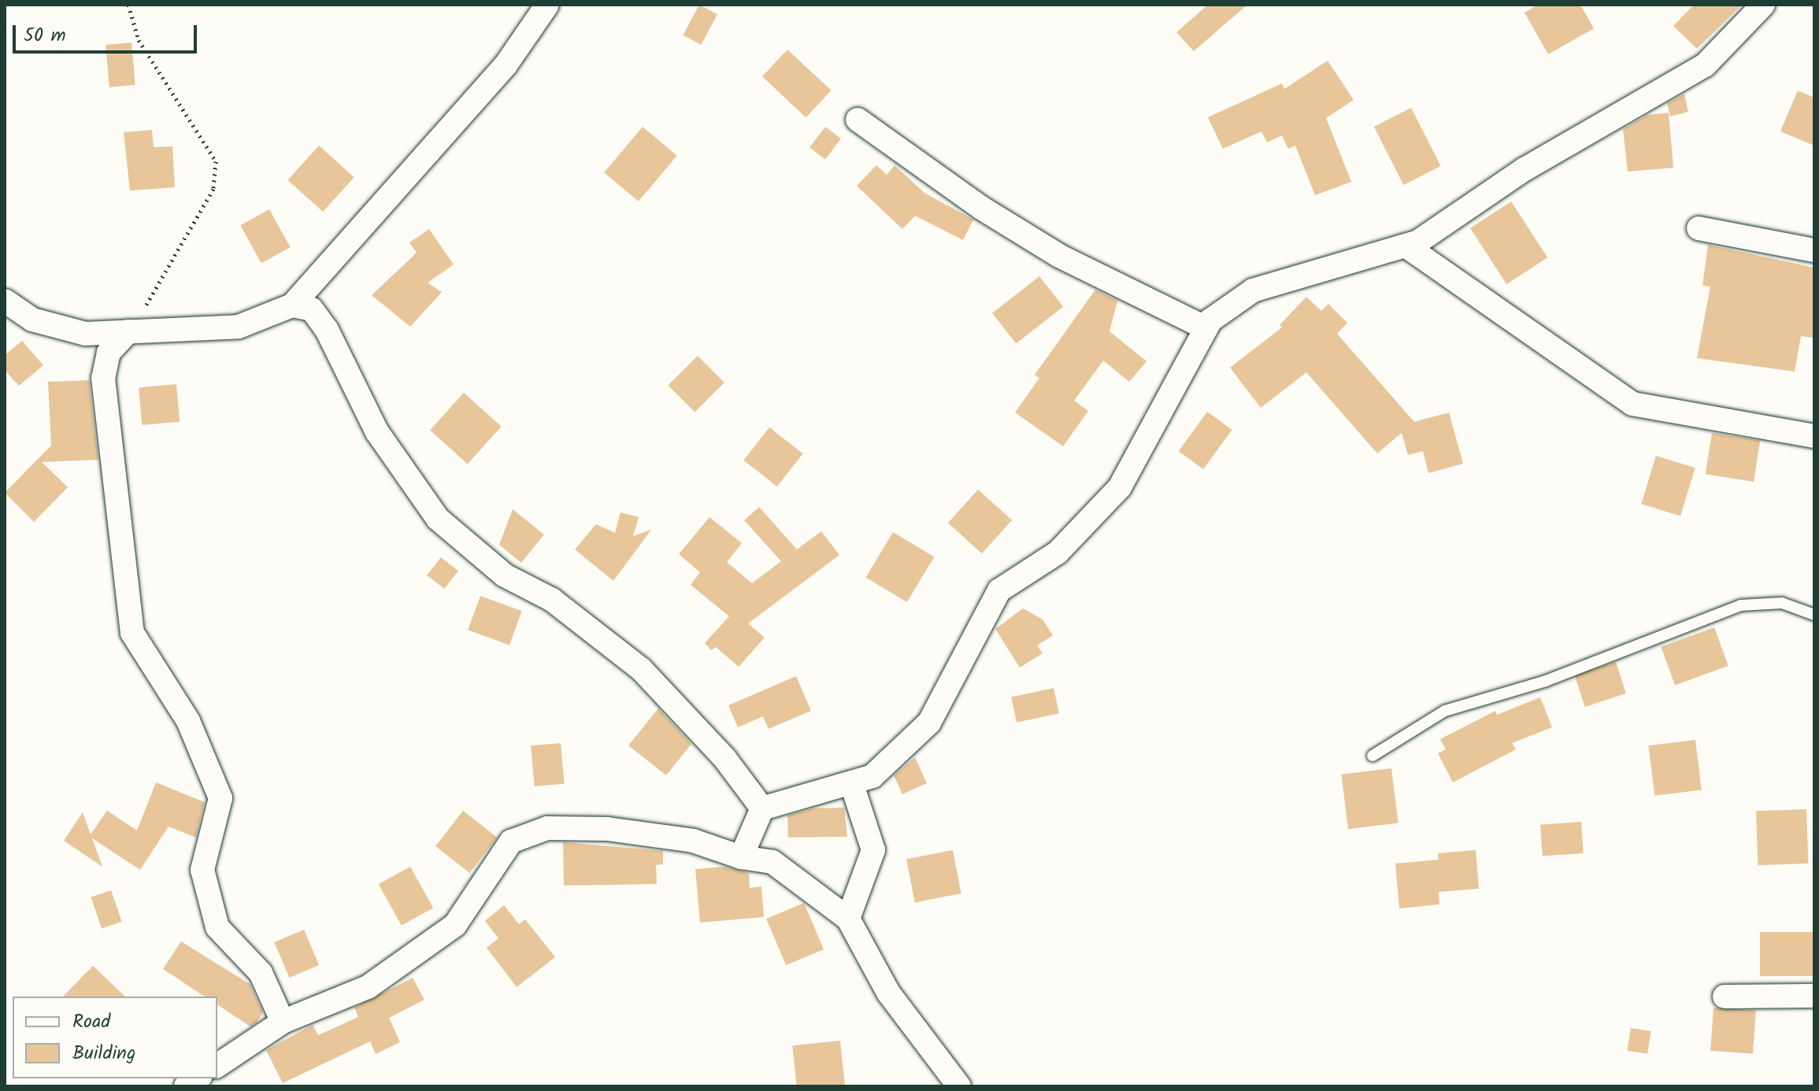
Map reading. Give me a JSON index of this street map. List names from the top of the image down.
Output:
{
  "legend": ["Road", "Building"],
  "scale_bar": "50 m"
}
